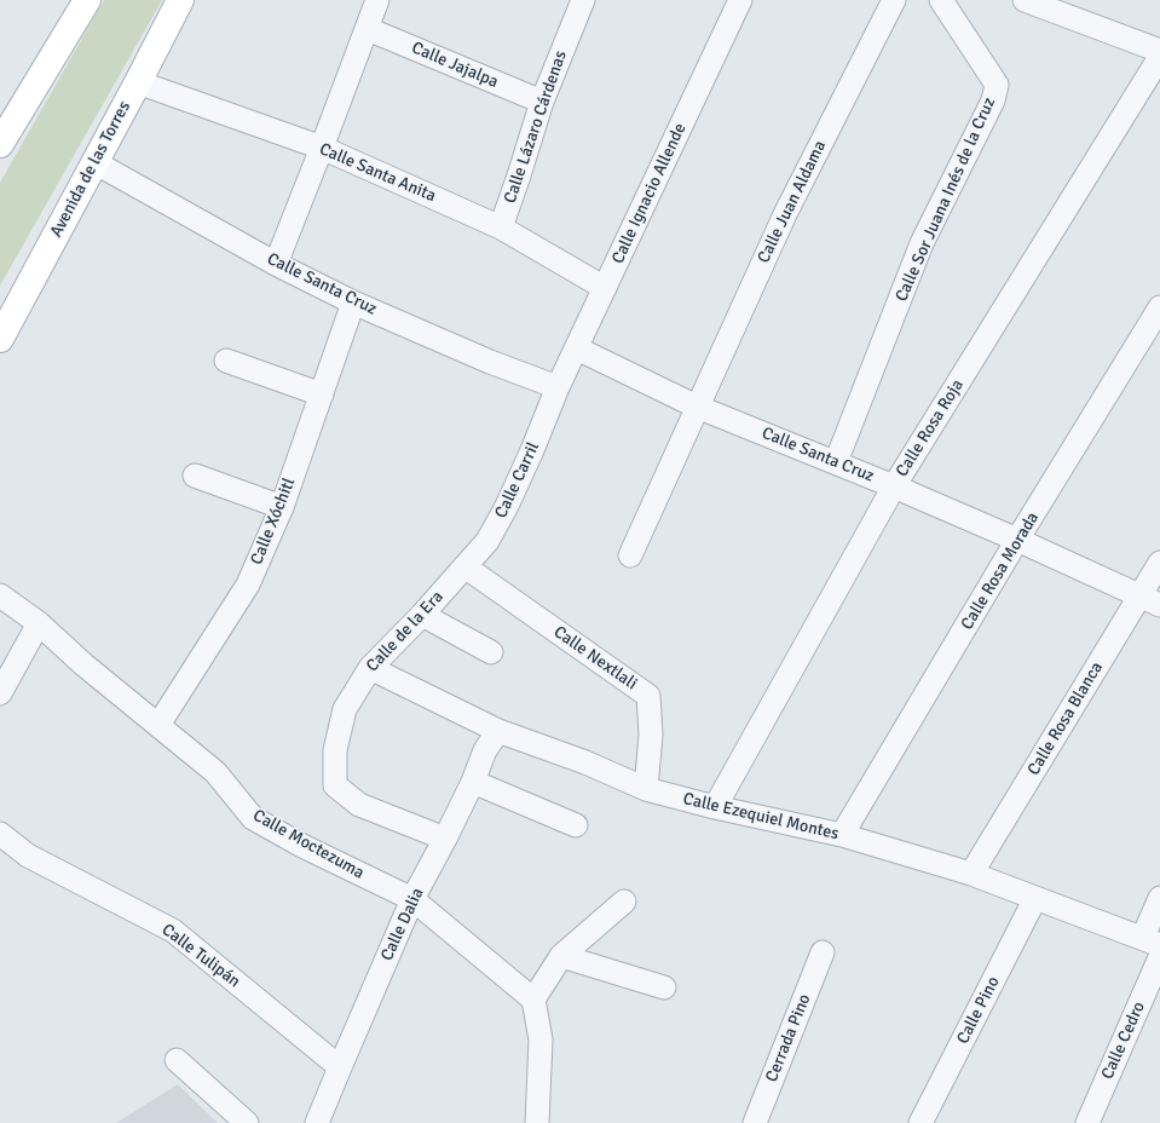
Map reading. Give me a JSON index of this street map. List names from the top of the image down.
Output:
{
  "streets": {
    "main road": ["Avenida de las Torres"],
    "street": [
      "Calle Jajalpa",
      "Calle Lázaro Cárdenas",
      "Calle Santa Anita",
      "Calle Ignacio Allende",
      "Calle Sor Juana Inés de la Cruz",
      "Calle Juan Aldama",
      "Calle Santa Cruz",
      "Calle Rosa Roja",
      "Calle Carril",
      "Calle Xóchitl",
      "Calle Rosa Morada",
      "Calle de la Era",
      "Calle Nextlali",
      "Calle Rosa Blanca",
      "Calle Ezequiel Montes",
      "Calle Moctezuma",
      "Calle Dalia",
      "Calle Tulipán",
      "Calle Pino",
      "Cerrada Pino",
      "Calle Cedro"
    ]
  },
  "crossings": [
    ["Calle Jajalpa", "Calle Lázaro Cárdenas"],
    ["Calle Lázaro Cárdenas", "Calle Santa Anita"],
    ["Avenida de las Torres", "Calle Santa Anita"],
    ["Avenida de las Torres", "Calle Santa Cruz"],
    ["Calle Santa Anita", "Calle Ignacio Allende"],
    ["Calle Ignacio Allende", "Calle Santa Cruz"],
    ["Calle Ignacio Allende", "Calle Carril"],
    ["Calle Sor Juana Inés de la Cruz", "Calle Santa Cruz"],
    ["Calle Juan Aldama", "Calle Santa Cruz"],
    ["Calle Santa Cruz", "Calle Rosa Roja"],
    ["Calle Santa Cruz", "Calle Carril"],
    ["Calle Santa Cruz", "Calle Xóchitl"],
    ["Calle Santa Cruz", "Calle Rosa Morada"],
    ["Calle Santa Cruz", "Calle Rosa Blanca"],
    ["Calle Rosa Roja", "Calle Ezequiel Montes"],
    ["Calle Carril", "Calle de la Era"],
    ["Calle Carril", "Calle Nextlali"],
    ["Calle Xóchitl", "Calle Moctezuma"],
    ["Calle Rosa Morada", "Calle Ezequiel Montes"],
    ["Calle de la Era", "Calle Nextlali"],
    ["Calle de la Era", "Calle Ezequiel Montes"],
    ["Calle de la Era", "Calle Dalia"],
    ["Calle Nextlali", "Calle Ezequiel Montes"],
    ["Calle Rosa Blanca", "Calle Ezequiel Montes"],
    ["Calle Ezequiel Montes", "Calle Dalia"],
    ["Calle Ezequiel Montes", "Calle Pino"],
    ["Calle Moctezuma", "Calle Dalia"],
    ["Calle Dalia", "Calle Tulipán"]
  ]
}
